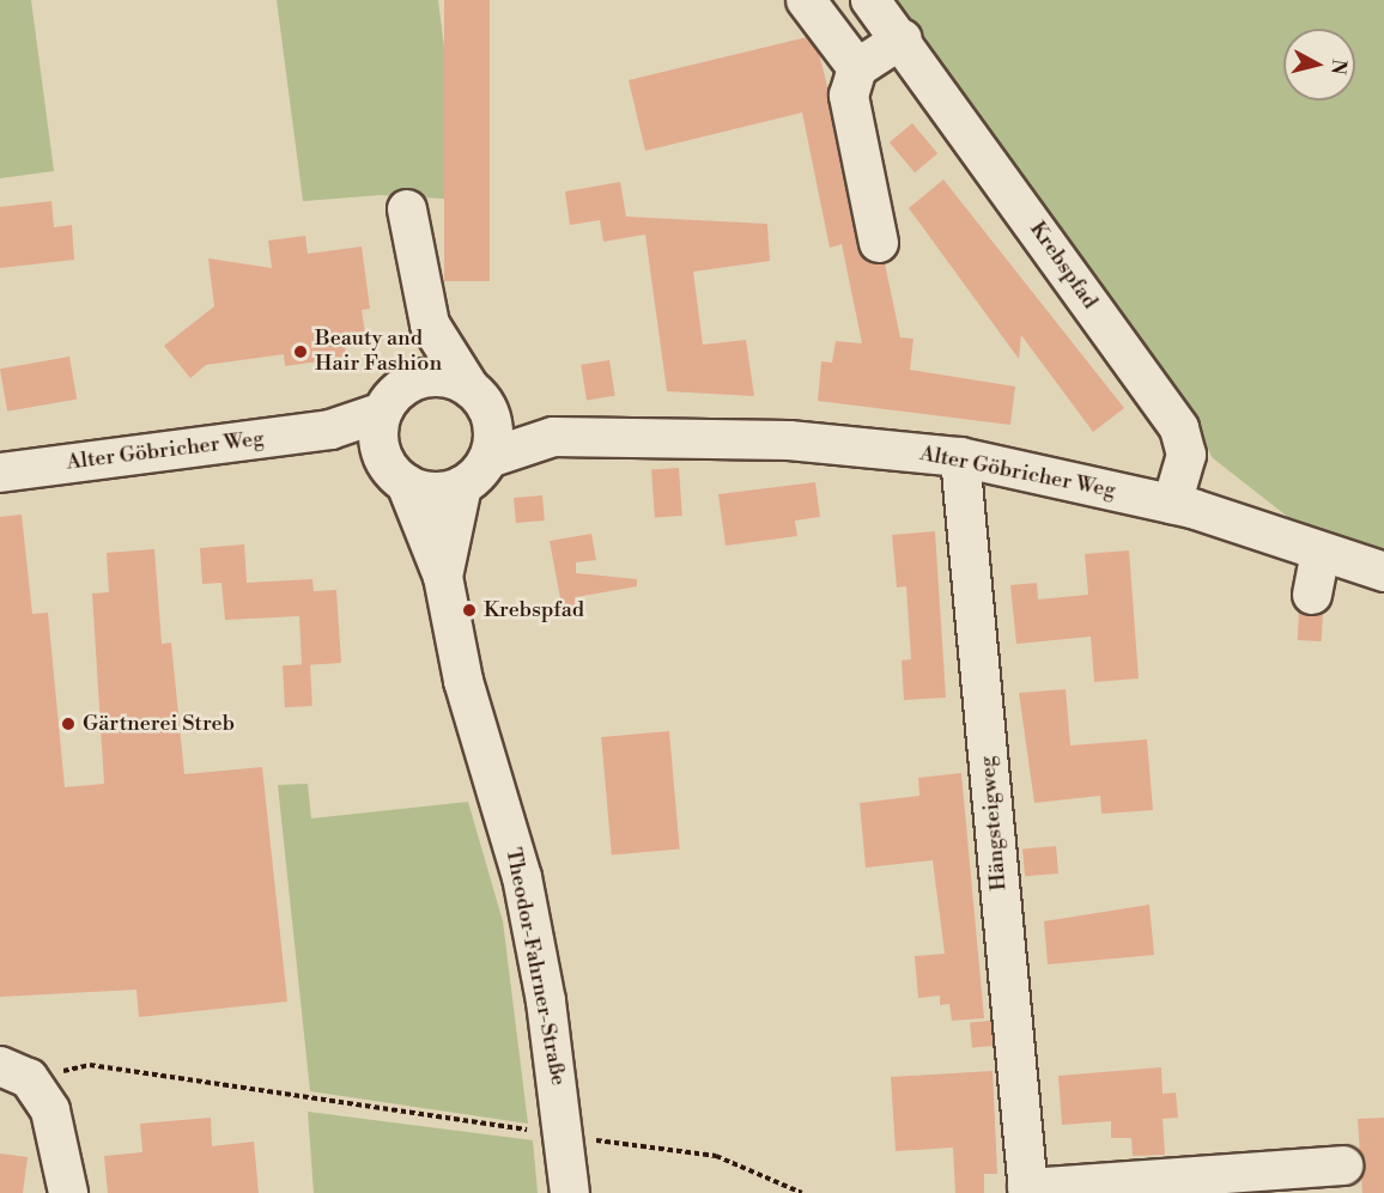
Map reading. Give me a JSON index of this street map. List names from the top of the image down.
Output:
{
  "streets": {
    "street": [
      "Krebspfad",
      "Alter Göbricher Weg",
      "Hängsteigweg",
      "Theodor-Fahrner-Straße"
    ]
  },
  "crossings": [
    ["Krebspfad", "Alter Göbricher Weg"],
    ["Alter Göbricher Weg", "Hängsteigweg"],
    ["Alter Göbricher Weg", "Theodor-Fahrner-Straße"]
  ],
  "places": ["Beauty and Hair Fashion", "Krebspfad", "Gärtnerei Streb"],
  "north": "right"
}
